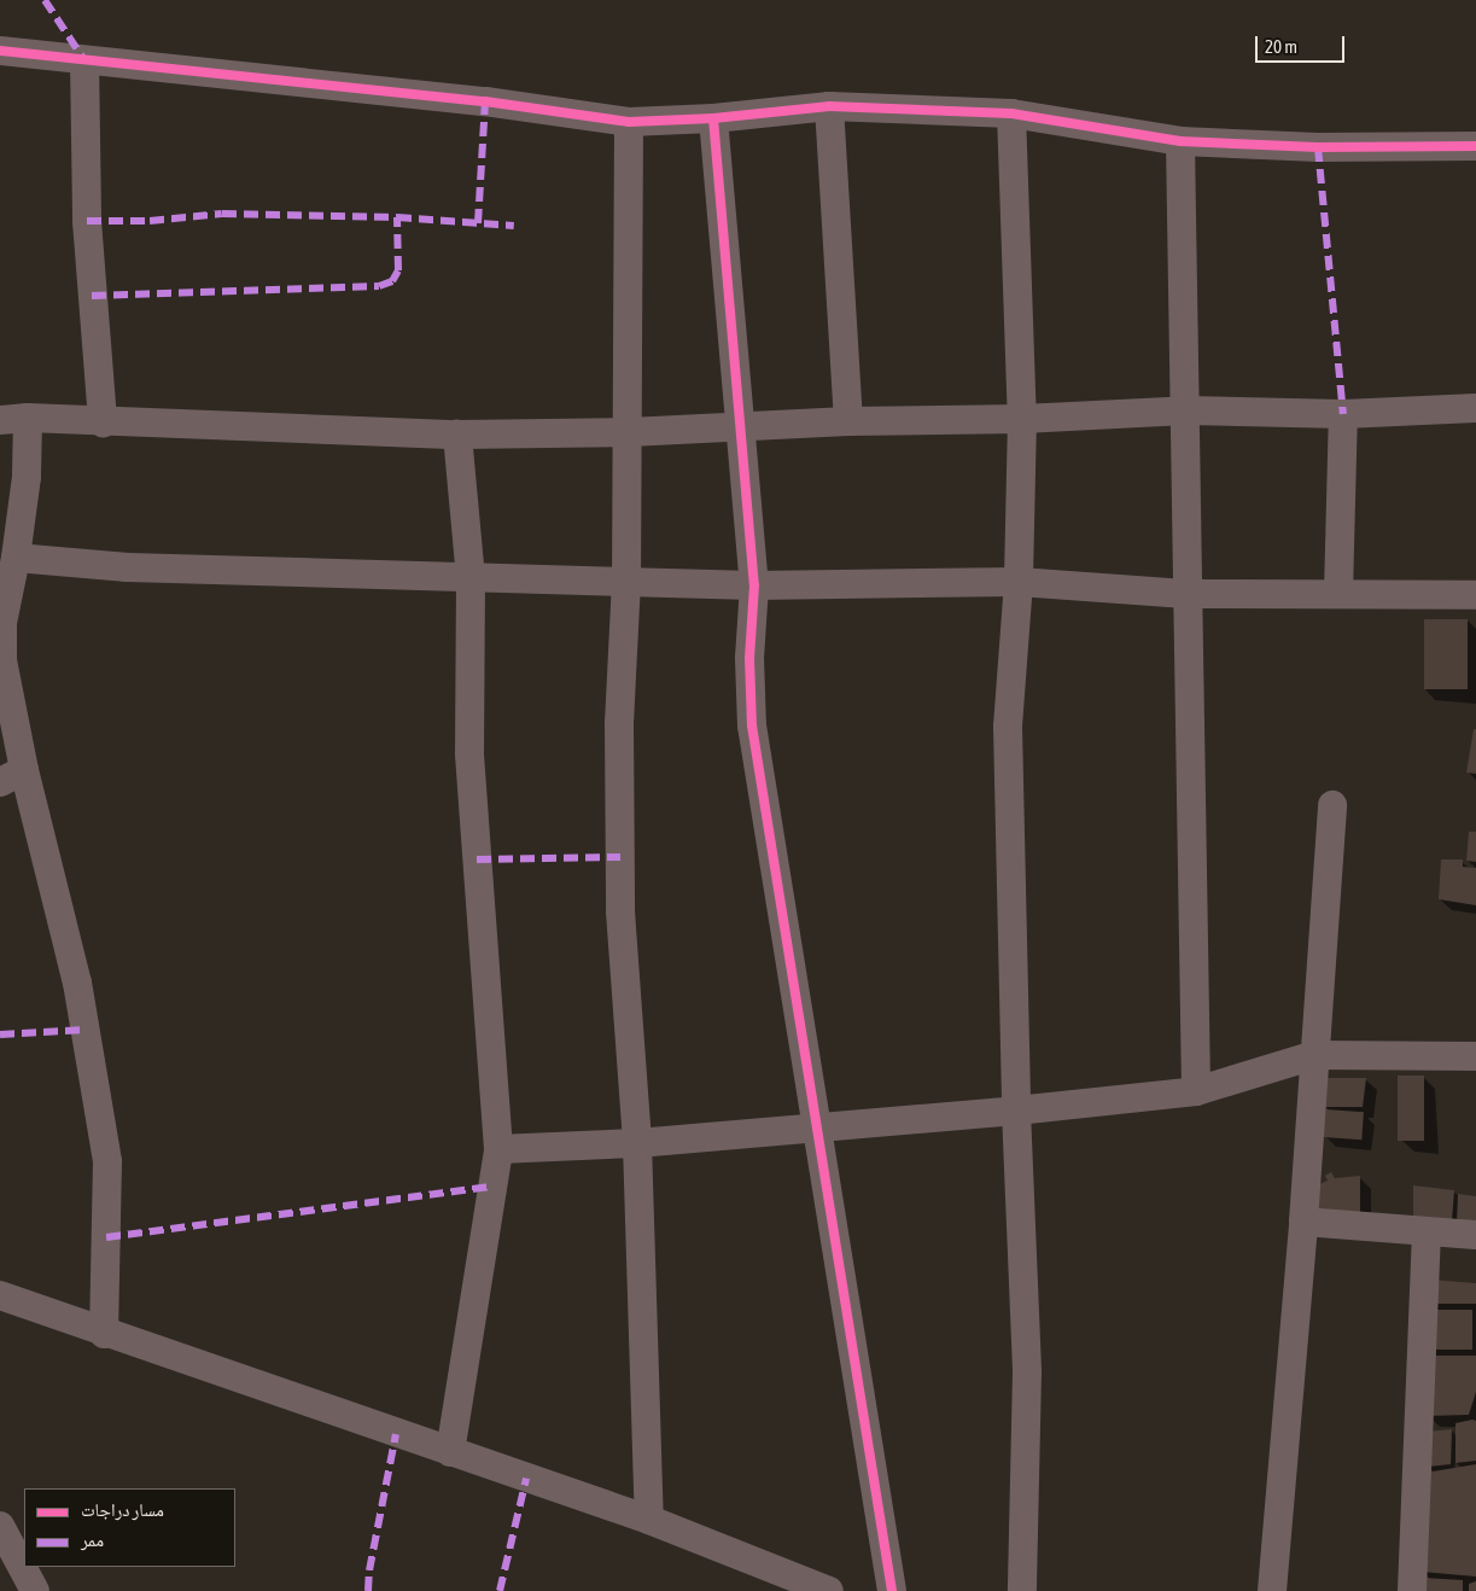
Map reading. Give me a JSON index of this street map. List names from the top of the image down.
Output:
{
  "legend": ["مسار دراجات", "ممر"],
  "scale_bar": "20 m"
}
